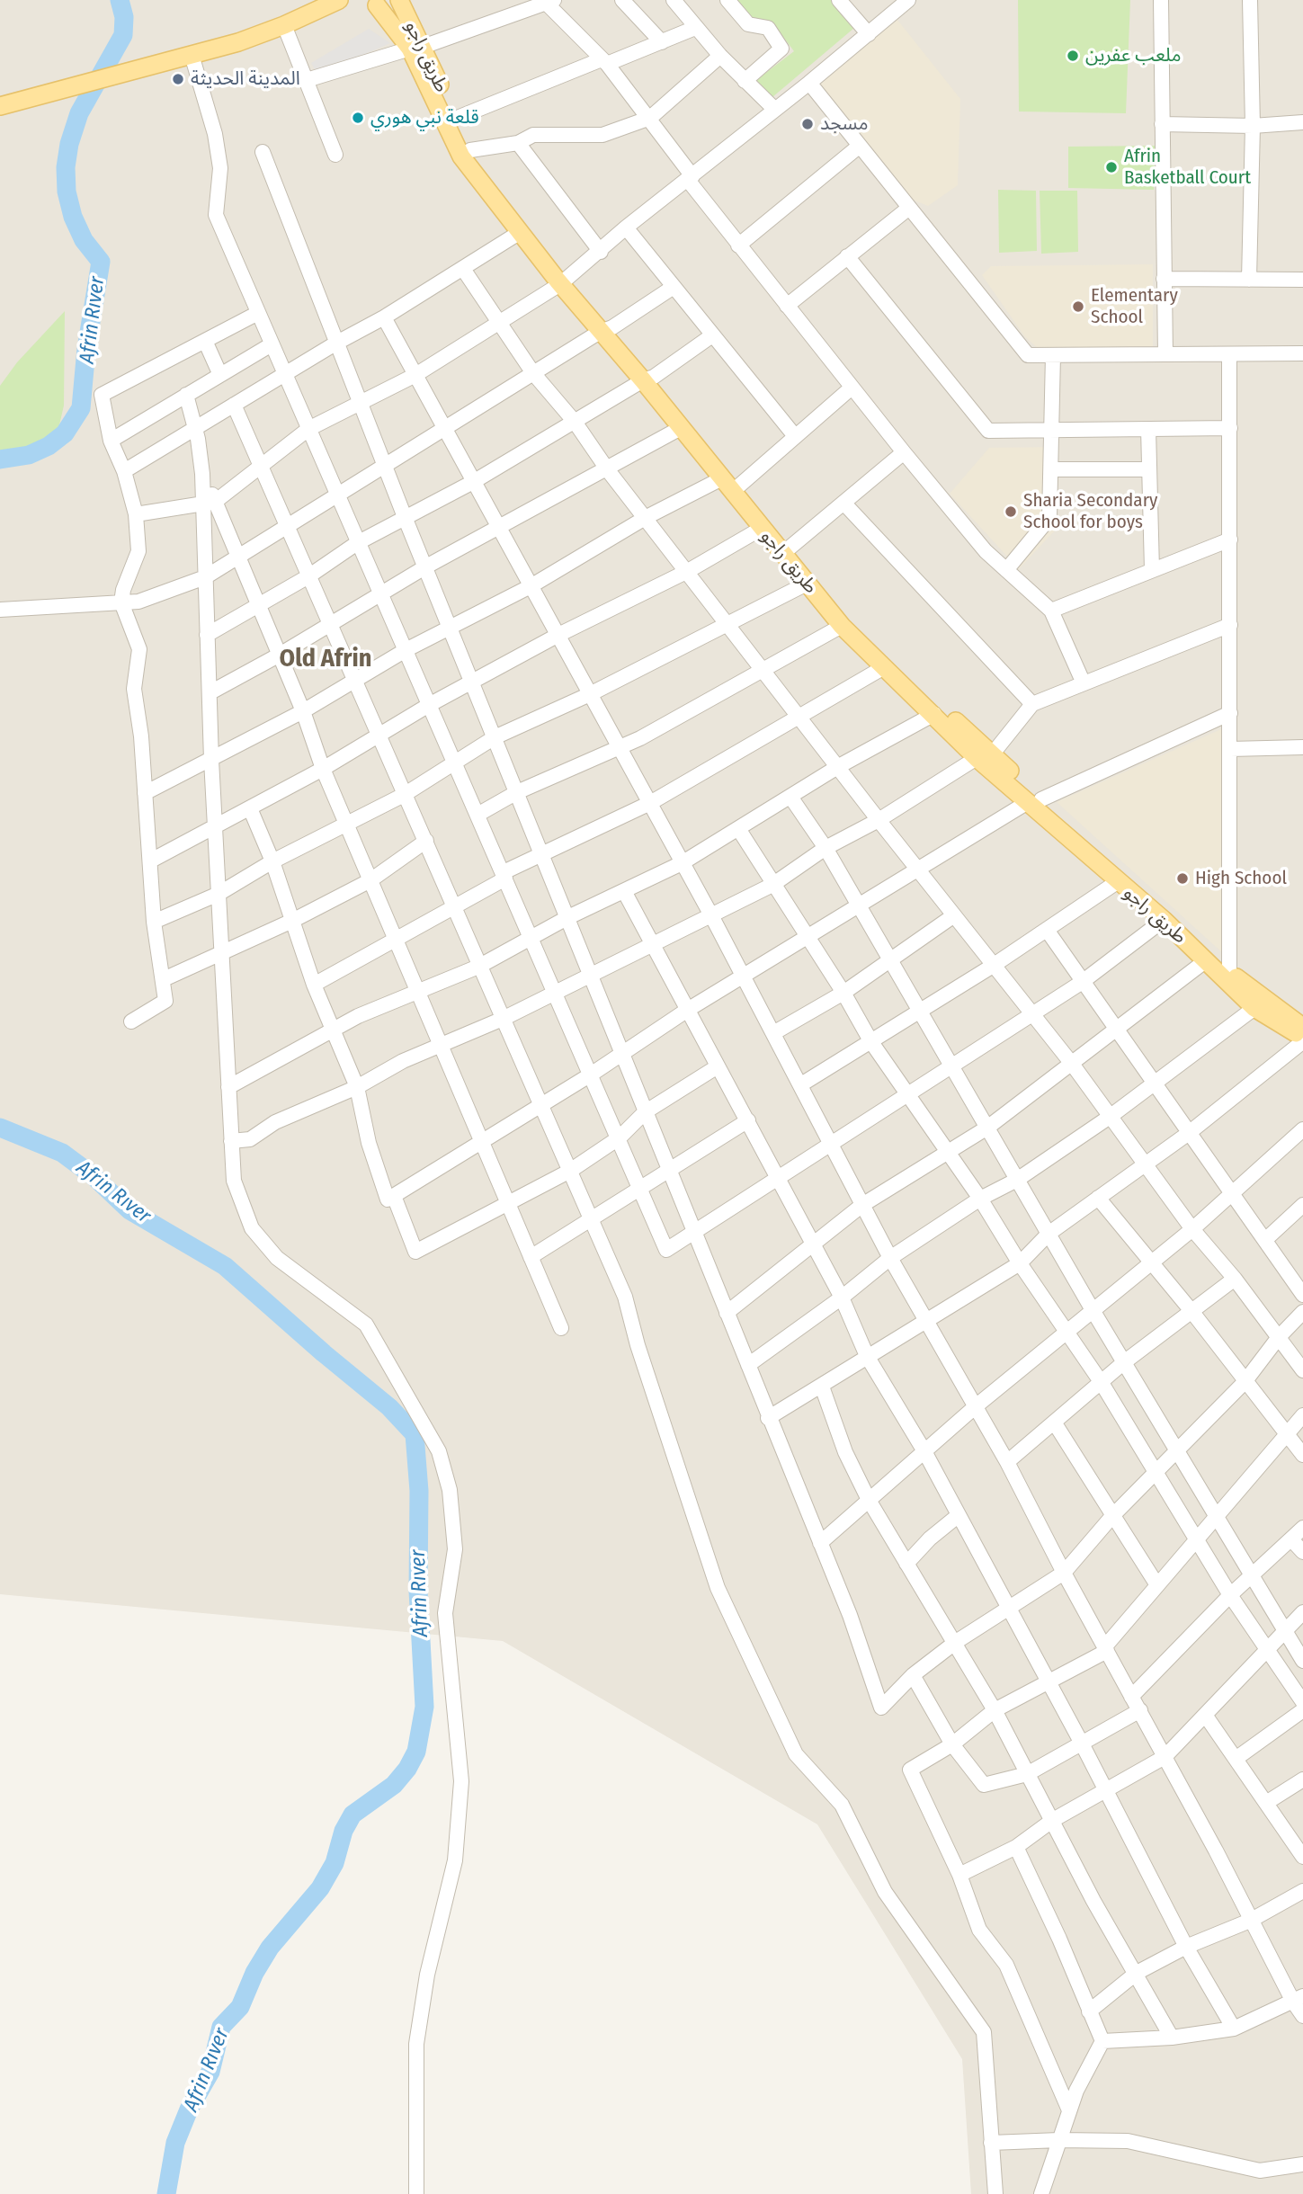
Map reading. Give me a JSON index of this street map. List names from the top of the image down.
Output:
{
  "streets": {
    "main road": ["طريق راجو"]
  },
  "districts": ["Old Afrin"],
  "water": ["Afrin Rıver"],
  "places": [
    "ملعب عفرين",
    "المدينة الحديثة",
    "قلعة نبي هوري",
    "مسجد",
    "Afrin Basketball Court",
    "Elementary School",
    "Sharia Secondary School for boys",
    "High School"
  ]
}
